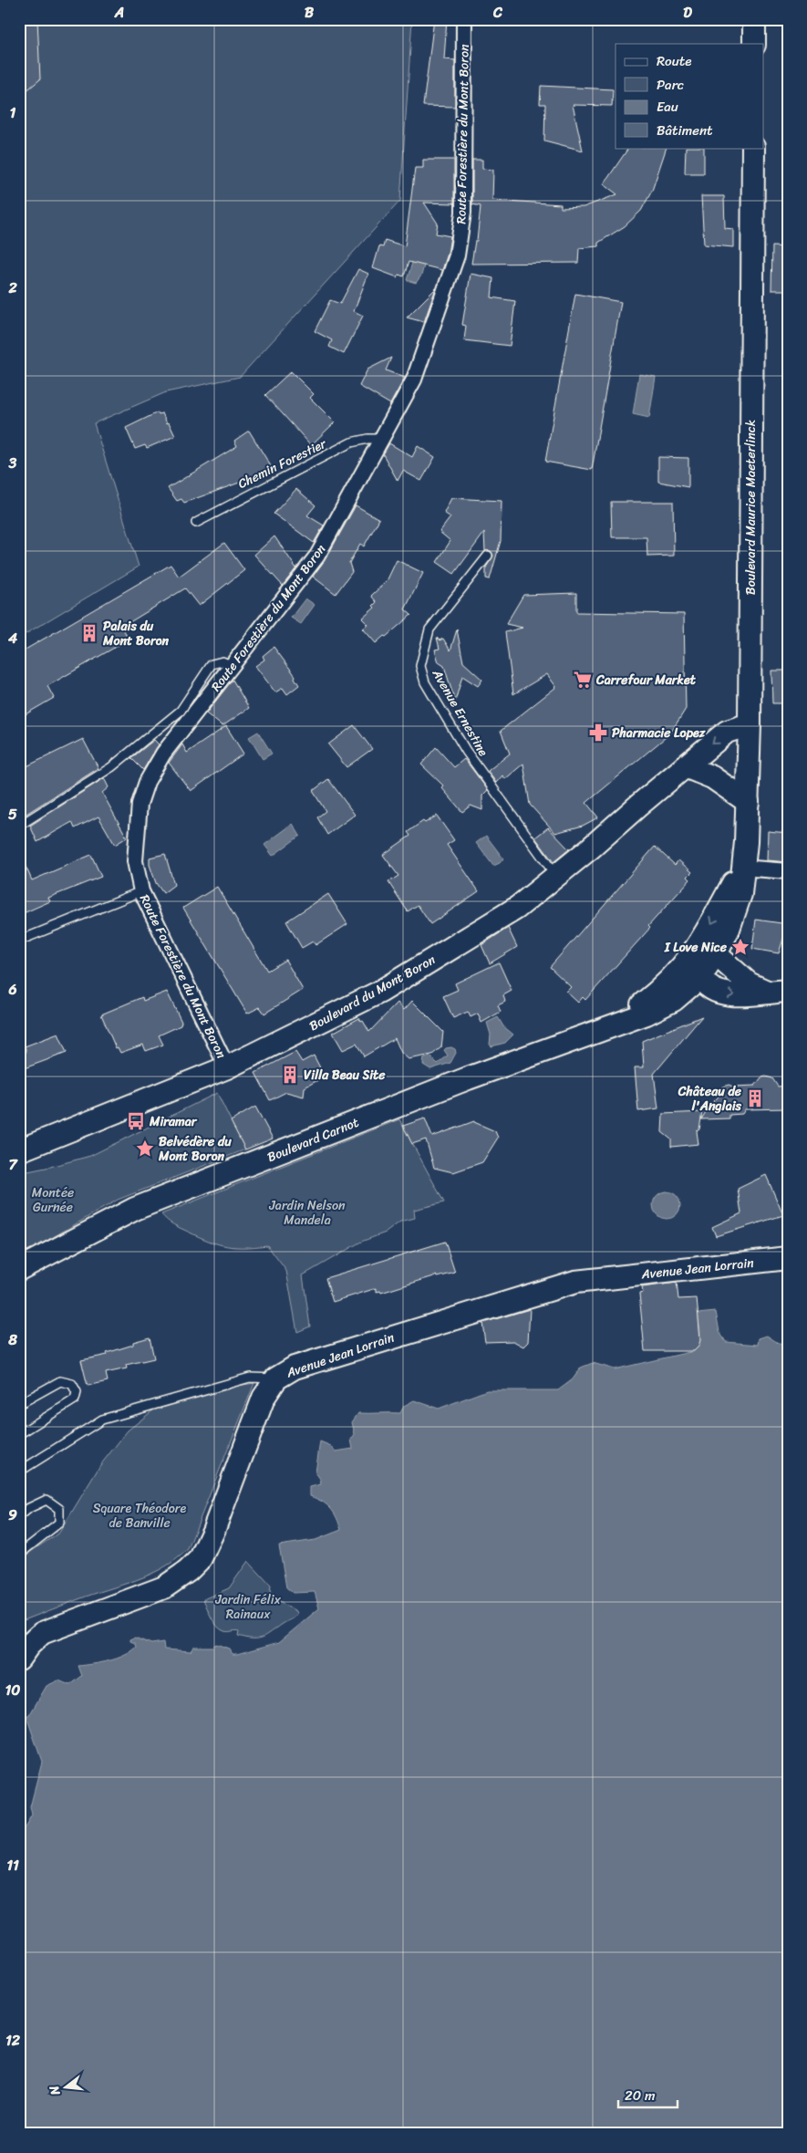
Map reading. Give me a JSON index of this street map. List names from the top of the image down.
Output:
{
  "streets": {
    "street": [
      "Route Forestière du Mont Boron",
      "Boulevard Maurice Maeterlinck",
      "Boulevard du Mont Boron",
      "Boulevard Carnot",
      "Avenue Jean Lorrain"
    ],
    "lane": ["Chemin Forestier", "Avenue Ernestine"]
  },
  "crossings": [
    ["Route Forestière du Mont Boron", "Chemin Forestier"],
    ["Route Forestière du Mont Boron", "Boulevard du Mont Boron"],
    ["Boulevard Maurice Maeterlinck", "Boulevard du Mont Boron"],
    ["Boulevard Maurice Maeterlinck", "Boulevard Carnot"],
    ["Avenue Ernestine", "Boulevard du Mont Boron"]
  ],
  "parks": [
    "Montée Gurnée",
    "Jardin Nelson Mandela",
    "Square Théodore de Banville",
    "Jardin Félix Rainaux"
  ],
  "places": {
    "building": ["Palais du Mont Boron", "Villa Beau Site", "Château de l'Anglais"],
    "supermarket": ["Carrefour Market"],
    "pharmacy": ["Pharmacie Lopez"],
    "place": ["I Love Nice", "Belvédère du Mont Boron"],
    "bus stop": ["Miramar"]
  },
  "legend": [
    "Route",
    "Parc",
    "Eau",
    "Bâtiment"
  ],
  "scale_bar": "20 m",
  "north": "left",
  "grid": {
    "columns": [
      "A",
      "B",
      "C",
      "D"
    ],
    "rows": [
      "1",
      "2",
      "3",
      "4",
      "5",
      "6",
      "7",
      "8",
      "9",
      "10",
      "11",
      "12"
    ]
  }
}
